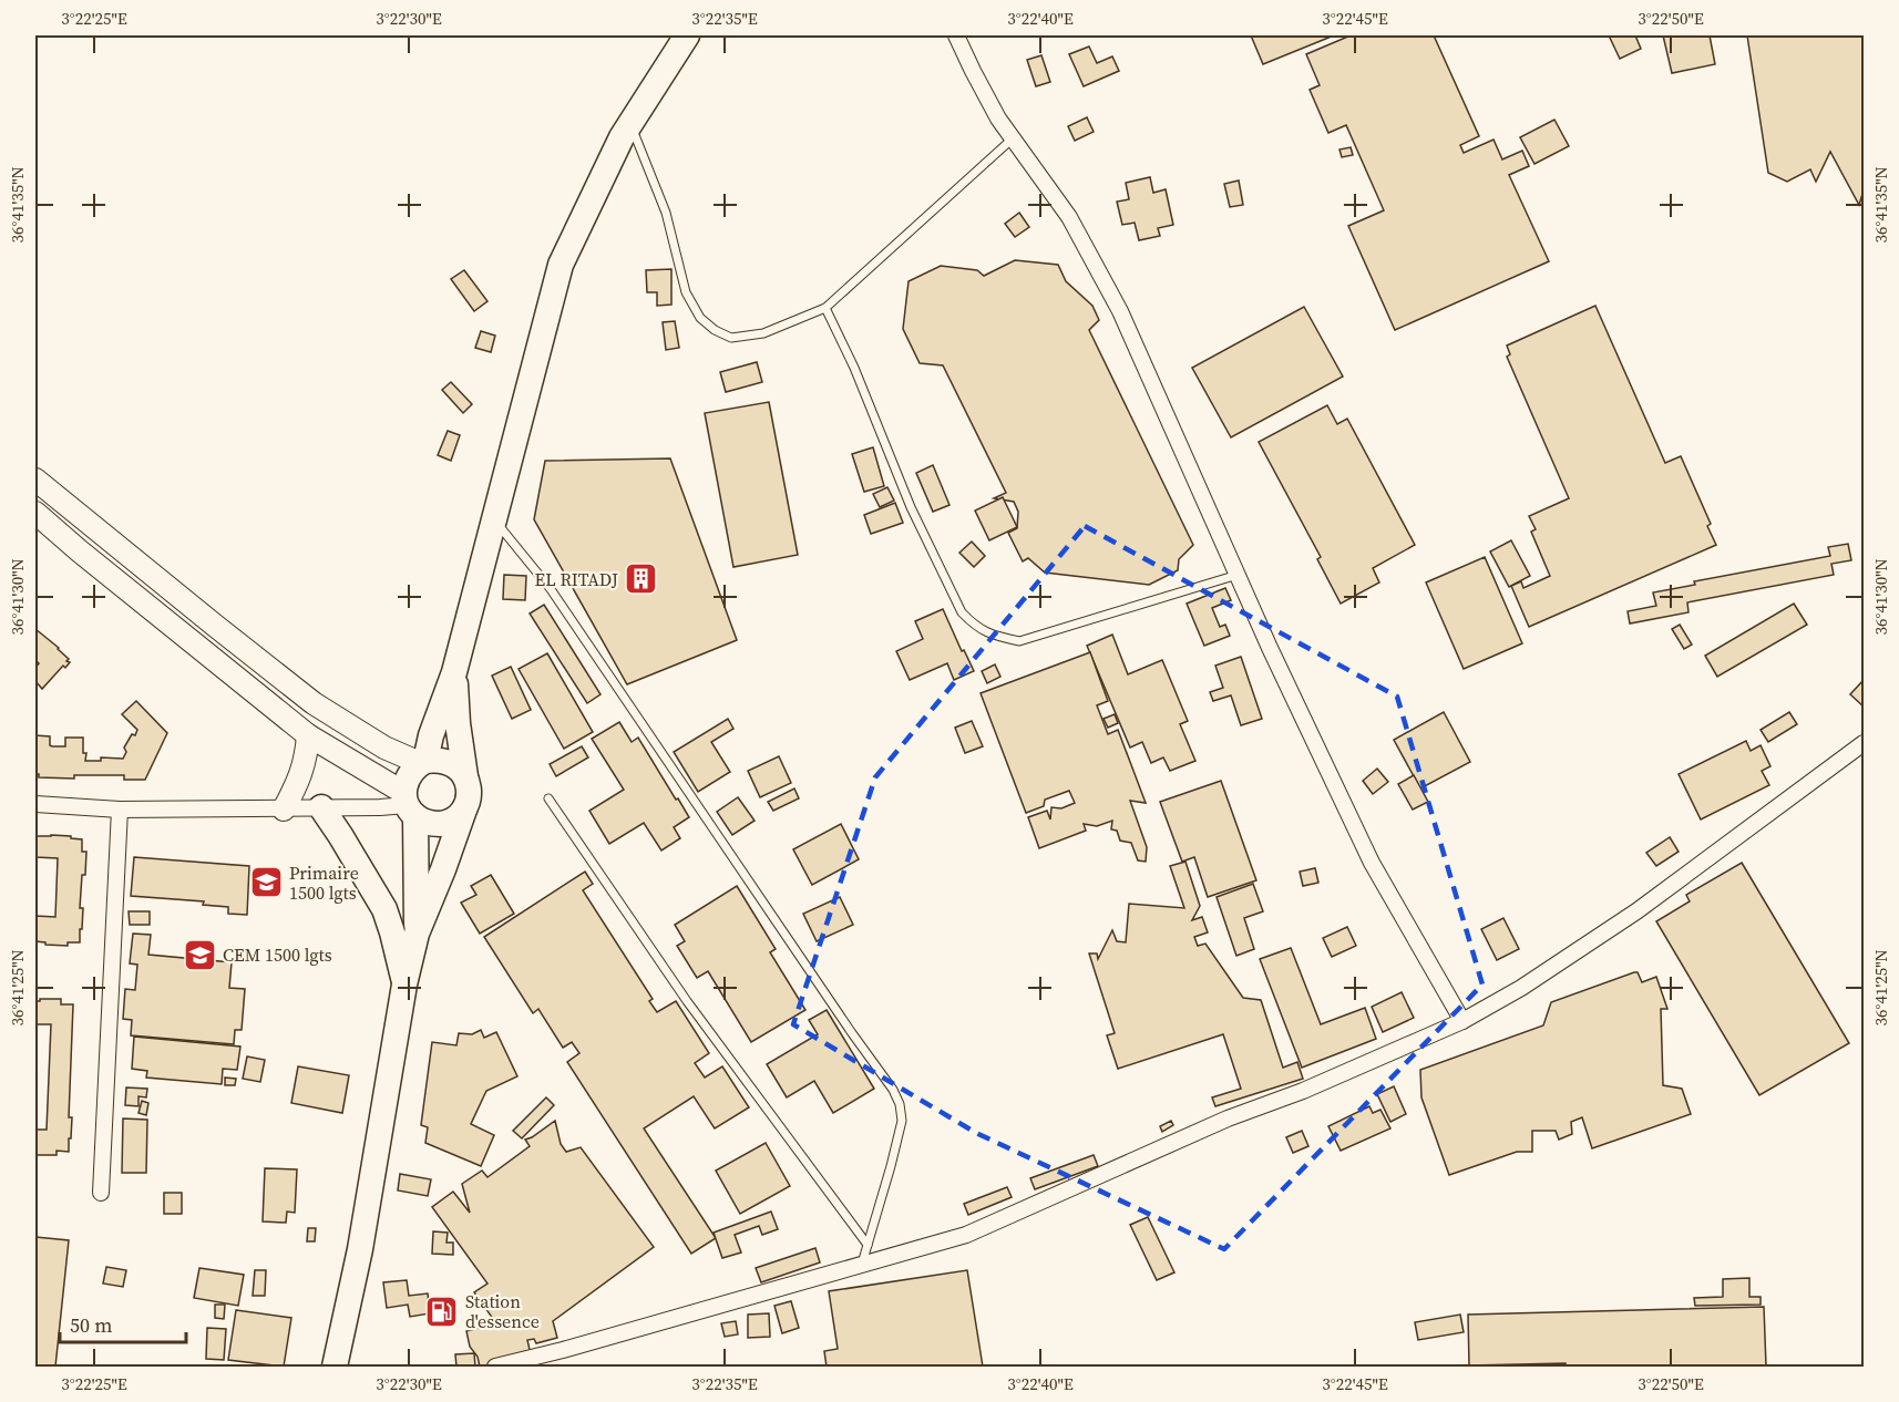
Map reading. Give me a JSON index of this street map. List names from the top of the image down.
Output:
{
  "places": {
    "building": ["EL RITADJ"],
    "school or university": ["Primaire 1500 lgts", "CEM 1500 lgts"],
    "fuel station": ["Station d'essence"]
  },
  "scale_bar": "50 m",
  "coordinates": [
    "3°22'25\"E",
    "3°22'30\"E",
    "3°22'35\"E",
    "3°22'40\"E",
    "3°22'45\"E",
    "3°22'50\"E",
    "36°41'35\"N",
    "36°41'30\"N",
    "36°41'25\"N"
  ]
}
